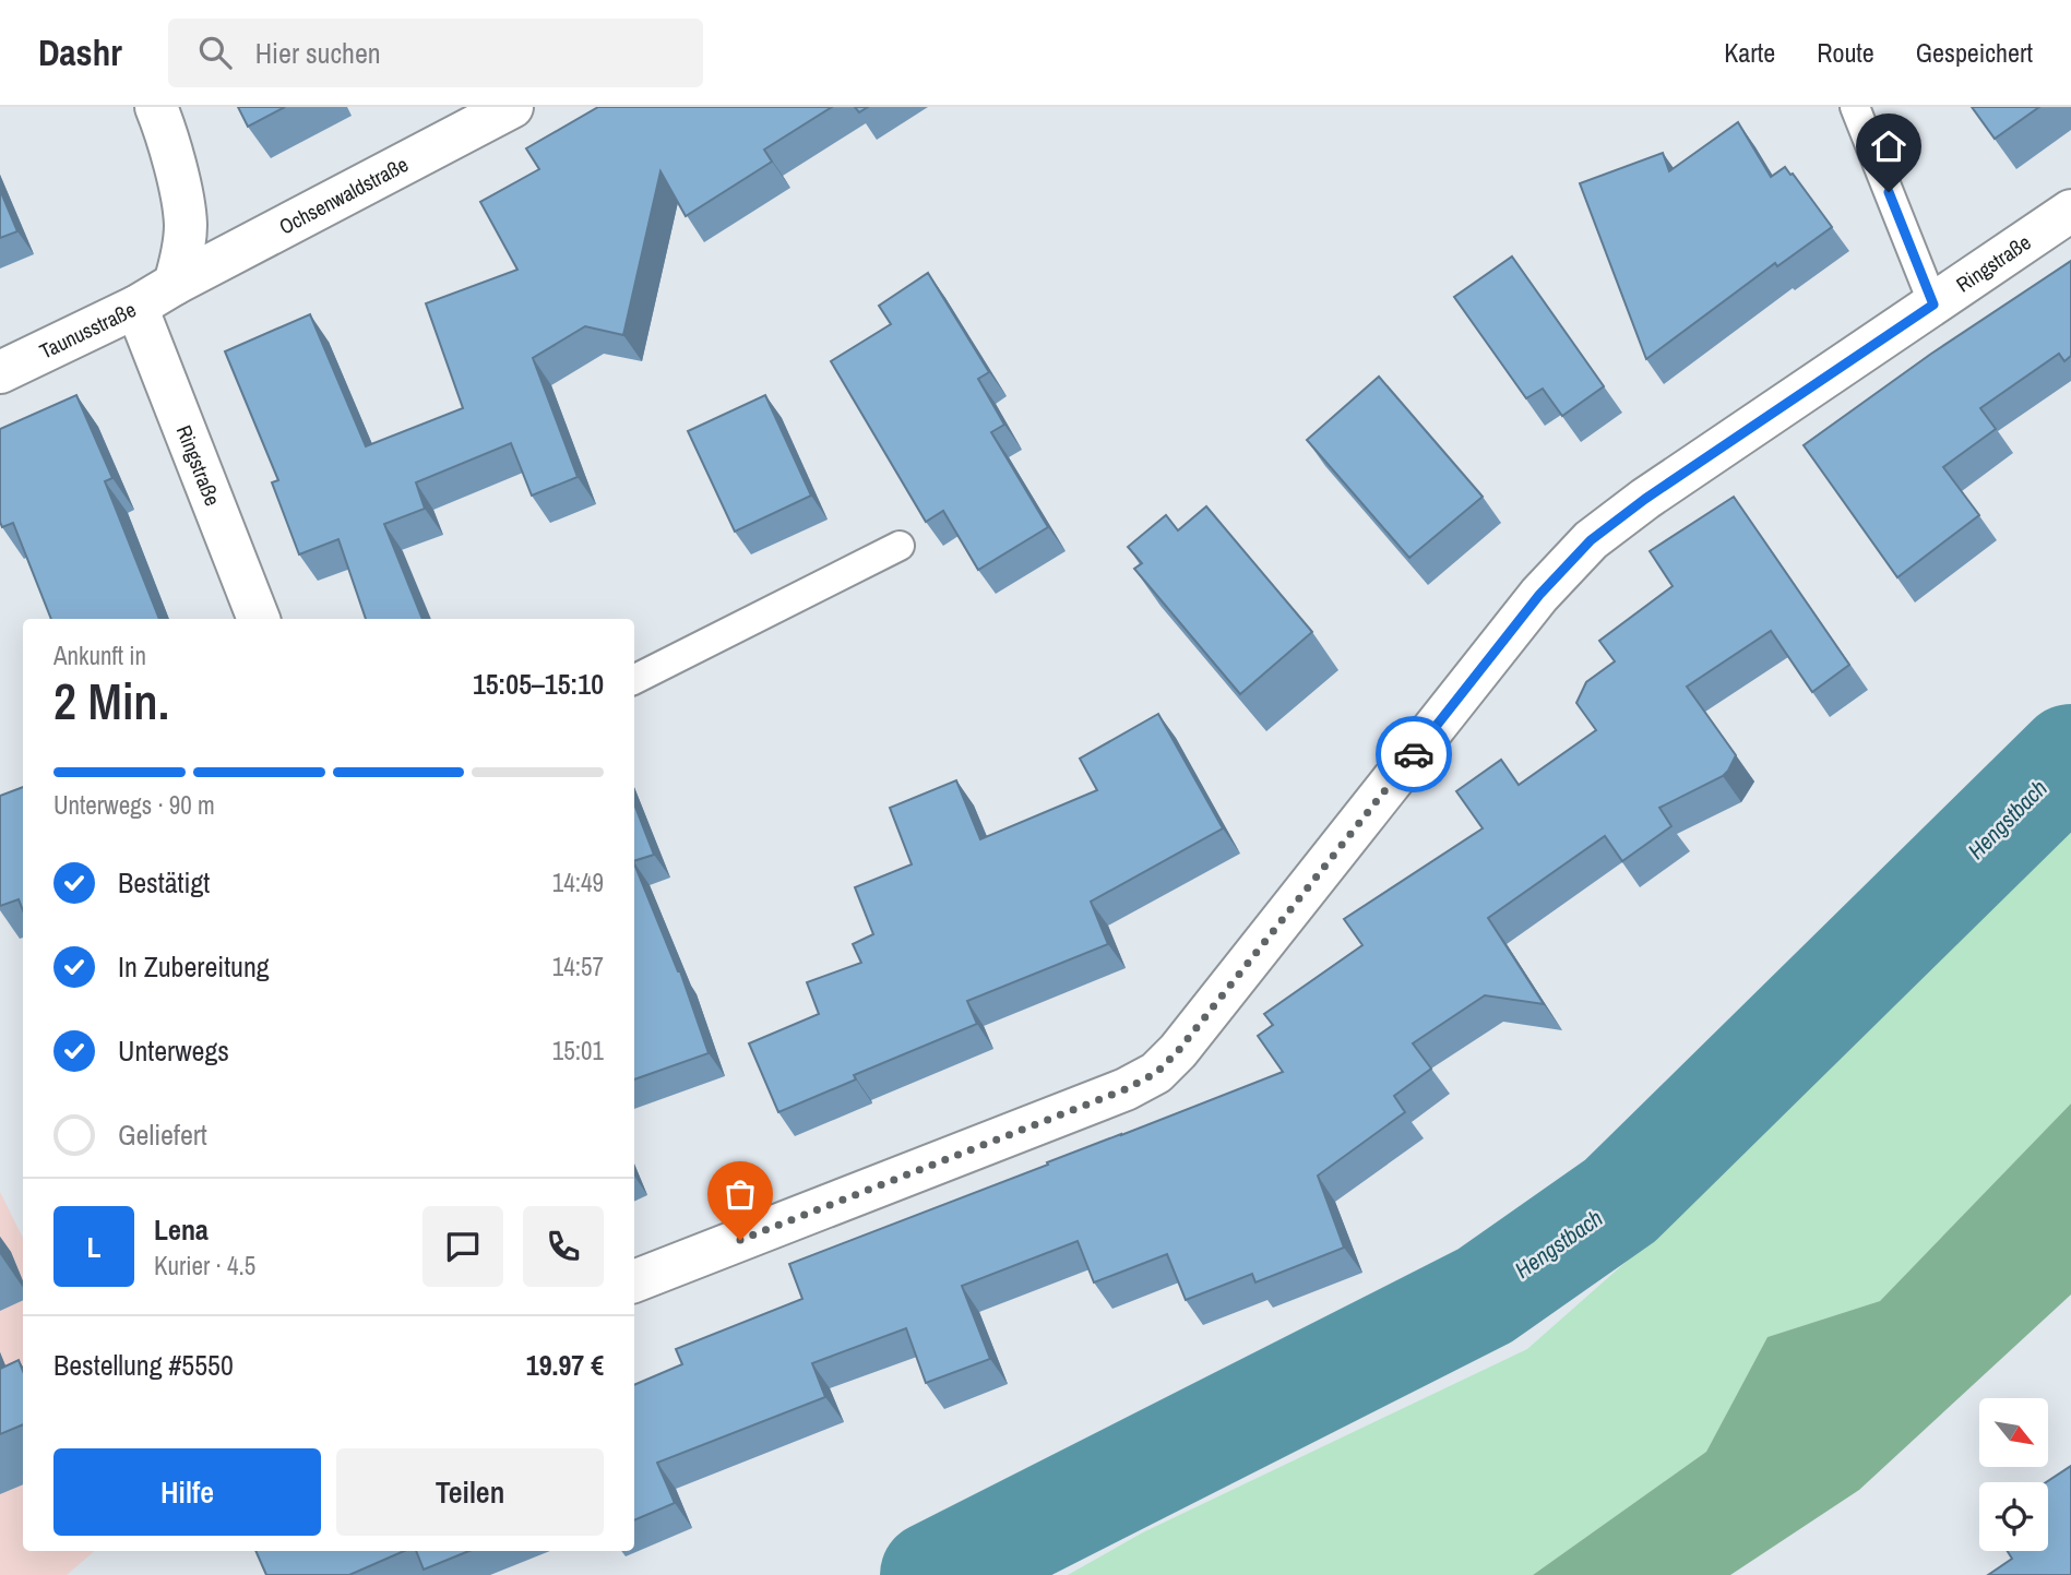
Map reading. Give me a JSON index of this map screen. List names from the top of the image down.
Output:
{
  "streets": {
    "street": ["Ochsenwaldstraße", "Ringstraße", "Taunusstraße"]
  },
  "crossings": [
    ["Ochsenwaldstraße", "Taunusstraße"],
    ["Ringstraße", "Taunusstraße"]
  ],
  "water": ["Hengstbach"],
  "north": "bottom right",
  "page": {
    "header": "Dashr",
    "search": "Hier suchen",
    "nav": ["Karte", "Route", "Gespeichert"],
    "heading": ["2 Min.", "Ankunft in", "15:05–15:10"],
    "panel": [
      "Lena",
      "Kurier · 4.5",
      "Bestellung #5550",
      "19.97 €"
    ],
    "bar": "Unterwegs · 90 m",
    "list": [
      ["Bestätigt", "14:49"],
      ["In Zubereitung", "14:57"],
      ["Unterwegs", "15:01"],
      "Geliefert"
    ],
    "round": "L",
    "buttons": ["Hilfe", "Teilen"]
  }
}
